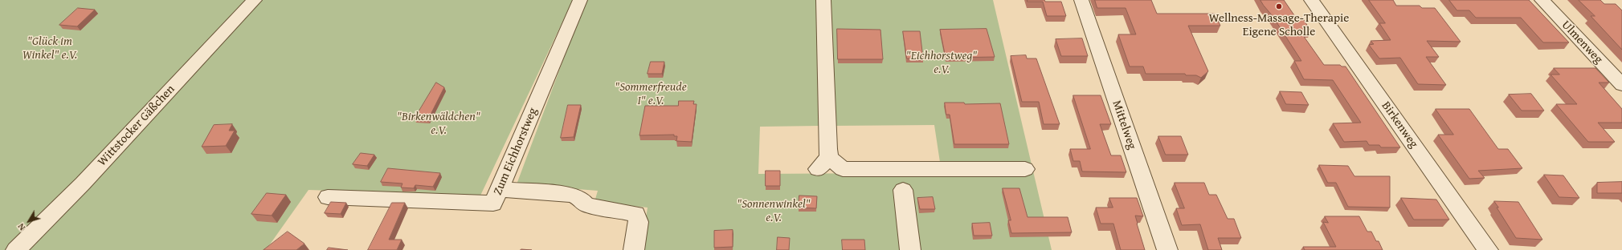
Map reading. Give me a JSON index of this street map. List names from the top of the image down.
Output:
{
  "streets": {
    "street": [
      "Ulmenweg",
      "Mittelweg",
      "Birkenweg",
      "Wittstocker Gäßchen",
      "Zum Eichhorstweg"
    ]
  },
  "parks": [
    "\"Glück im Winkel\" e.V.",
    "\"Eichhorstweg\" e.V.",
    "\"Sommerfreude I\" e.V.",
    "\"Birkenwäldchen\" e.V.",
    "\"Sonnenwinkel\" e.V."
  ],
  "places": ["Wellness-Massage-Therapie Eigene Scholle"],
  "north": "bottom left"
}
